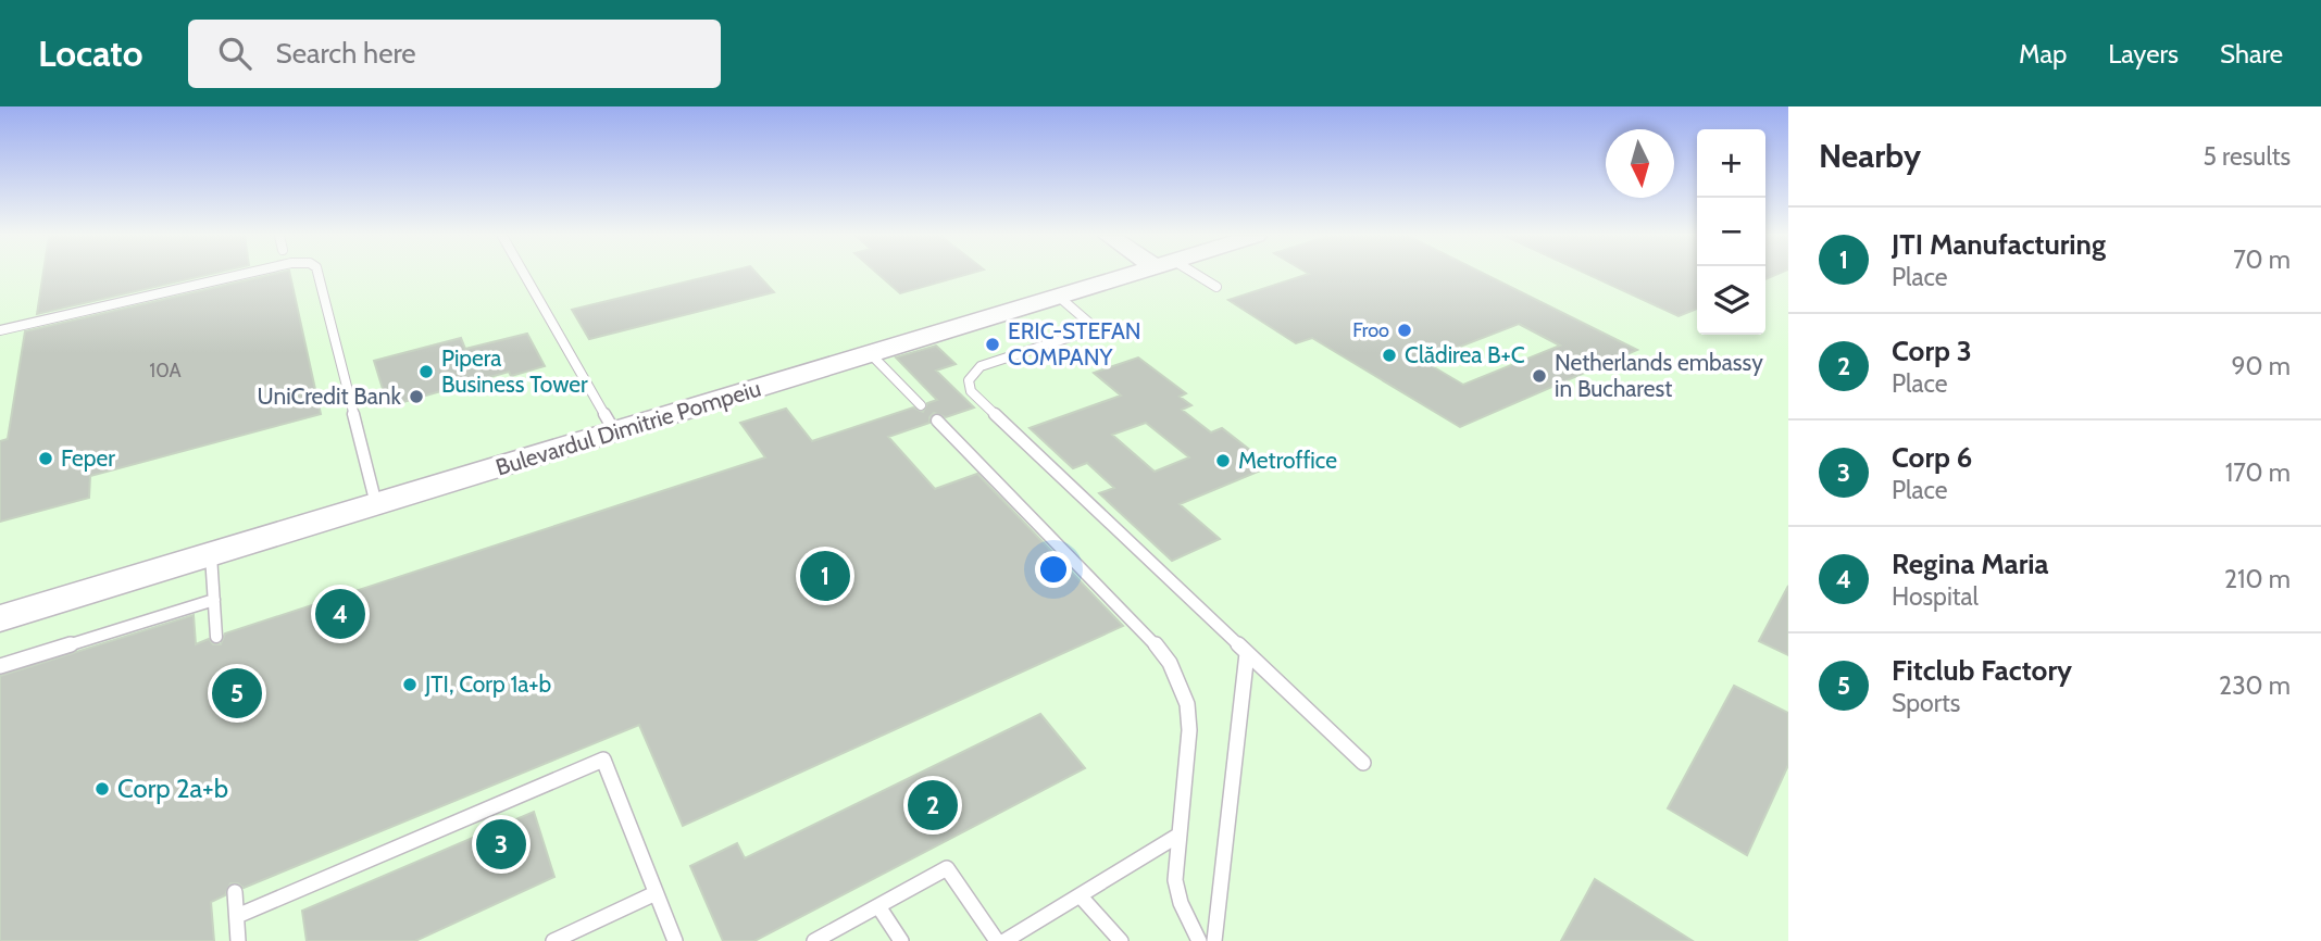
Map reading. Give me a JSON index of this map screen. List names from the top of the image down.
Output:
{
  "streets": {
    "street": ["Bulevardul Dimitrie Pompeiu"]
  },
  "places": [
    "Froo",
    "ERIC-STEFAN COMPANY",
    "Clădirea B+C",
    "Pipera Business Tower",
    "Netherlands embassy in Bucharest",
    "UniCredit Bank",
    "Feper",
    "Metroffice",
    "JTI, Corp 1a+b",
    "Corp 2a+b"
  ],
  "house_numbers": ["10A"],
  "north": "bottom",
  "page": {
    "header": "Locato",
    "search": "Search here",
    "nav": ["Map", "Layers", "Share"],
    "heading": ["Nearby", "5 results"],
    "map_buttons": ["+", "−"],
    "list": [
      {
        "mark": "1",
        "name": "JTI Manufacturing",
        "note": "Place",
        "value": "70 m"
      },
      {
        "mark": "2",
        "name": "Corp 3",
        "note": "Place",
        "value": "90 m"
      },
      {
        "mark": "3",
        "name": "Corp 6",
        "note": "Place",
        "value": "170 m"
      },
      {
        "mark": "4",
        "name": "Regina Maria",
        "note": "Hospital",
        "value": "210 m"
      },
      {
        "mark": "5",
        "name": "Fitclub Factory",
        "note": "Sports",
        "value": "230 m"
      }
    ],
    "pins": [
      "1",
      "4",
      "5",
      "2",
      "3"
    ]
  }
}
